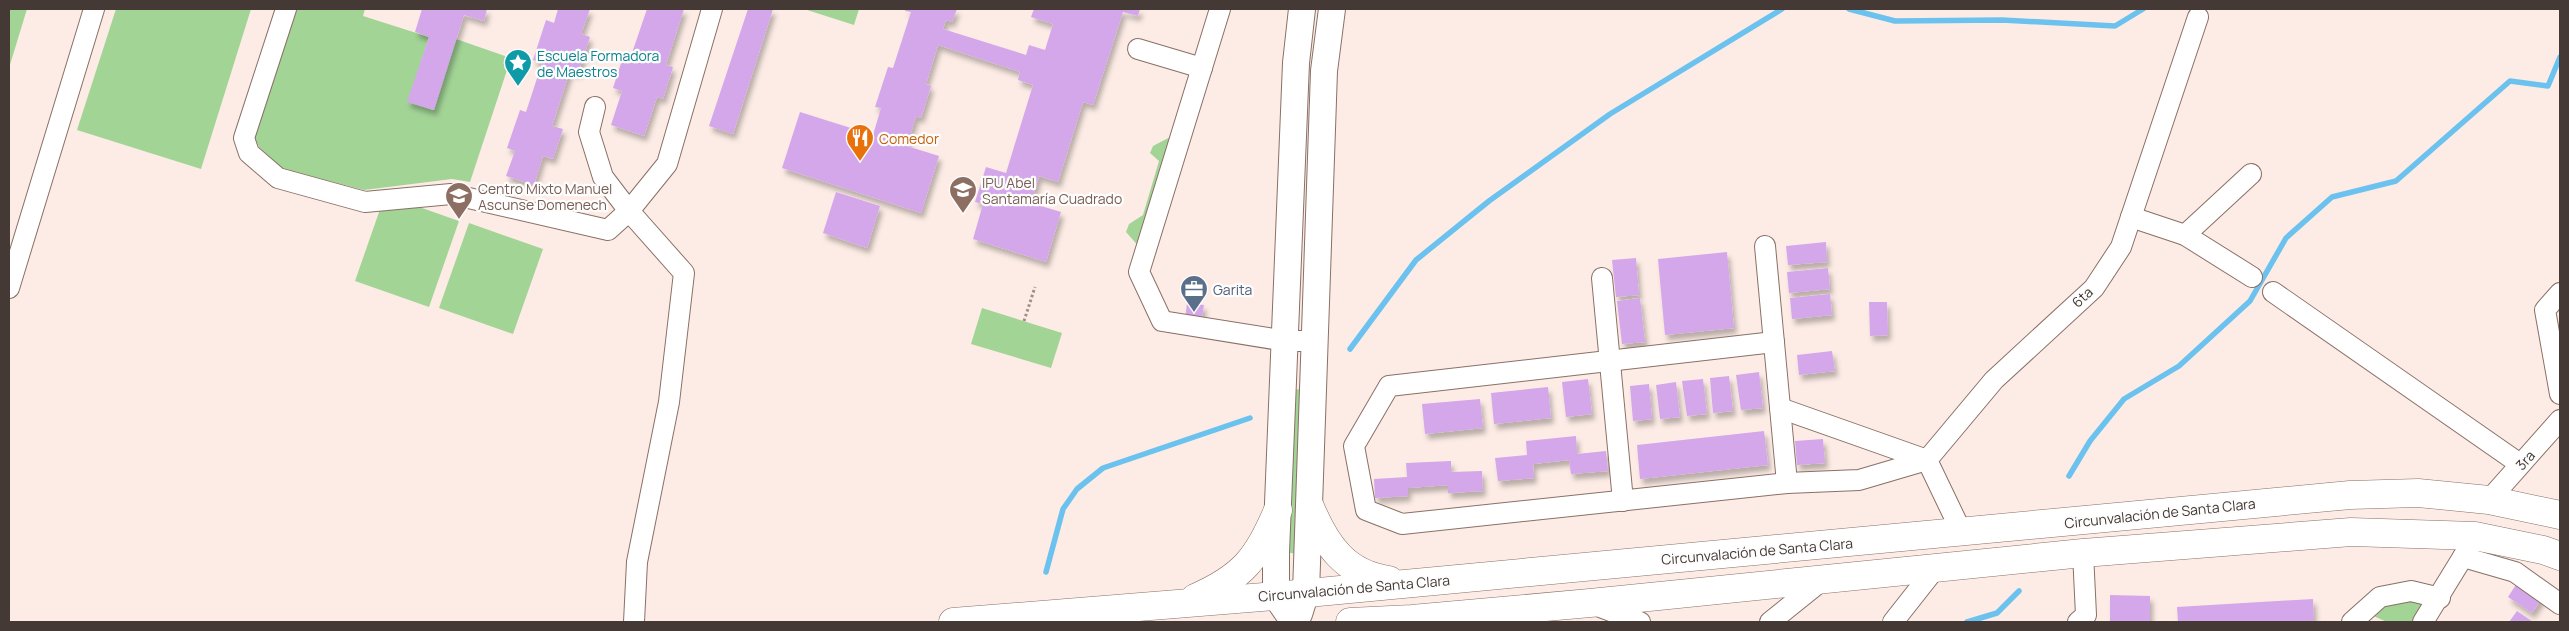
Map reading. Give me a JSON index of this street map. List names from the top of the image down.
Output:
{
  "streets": {
    "highway": ["Circunvalación de Santa Clara"],
    "street": ["6ta", "3ra"]
  },
  "crossings": [
    ["3ra", "Circunvalación de Santa Clara"]
  ],
  "places": {
    "place": ["Escuela Formadora de Maestros"],
    "restaurant": ["Comedor"],
    "school or university": ["IPU Abel Santamaría Cuadrado", "Centro Mixto Manuel Ascunse Domenech"],
    "office": ["Garita"]
  }
}
